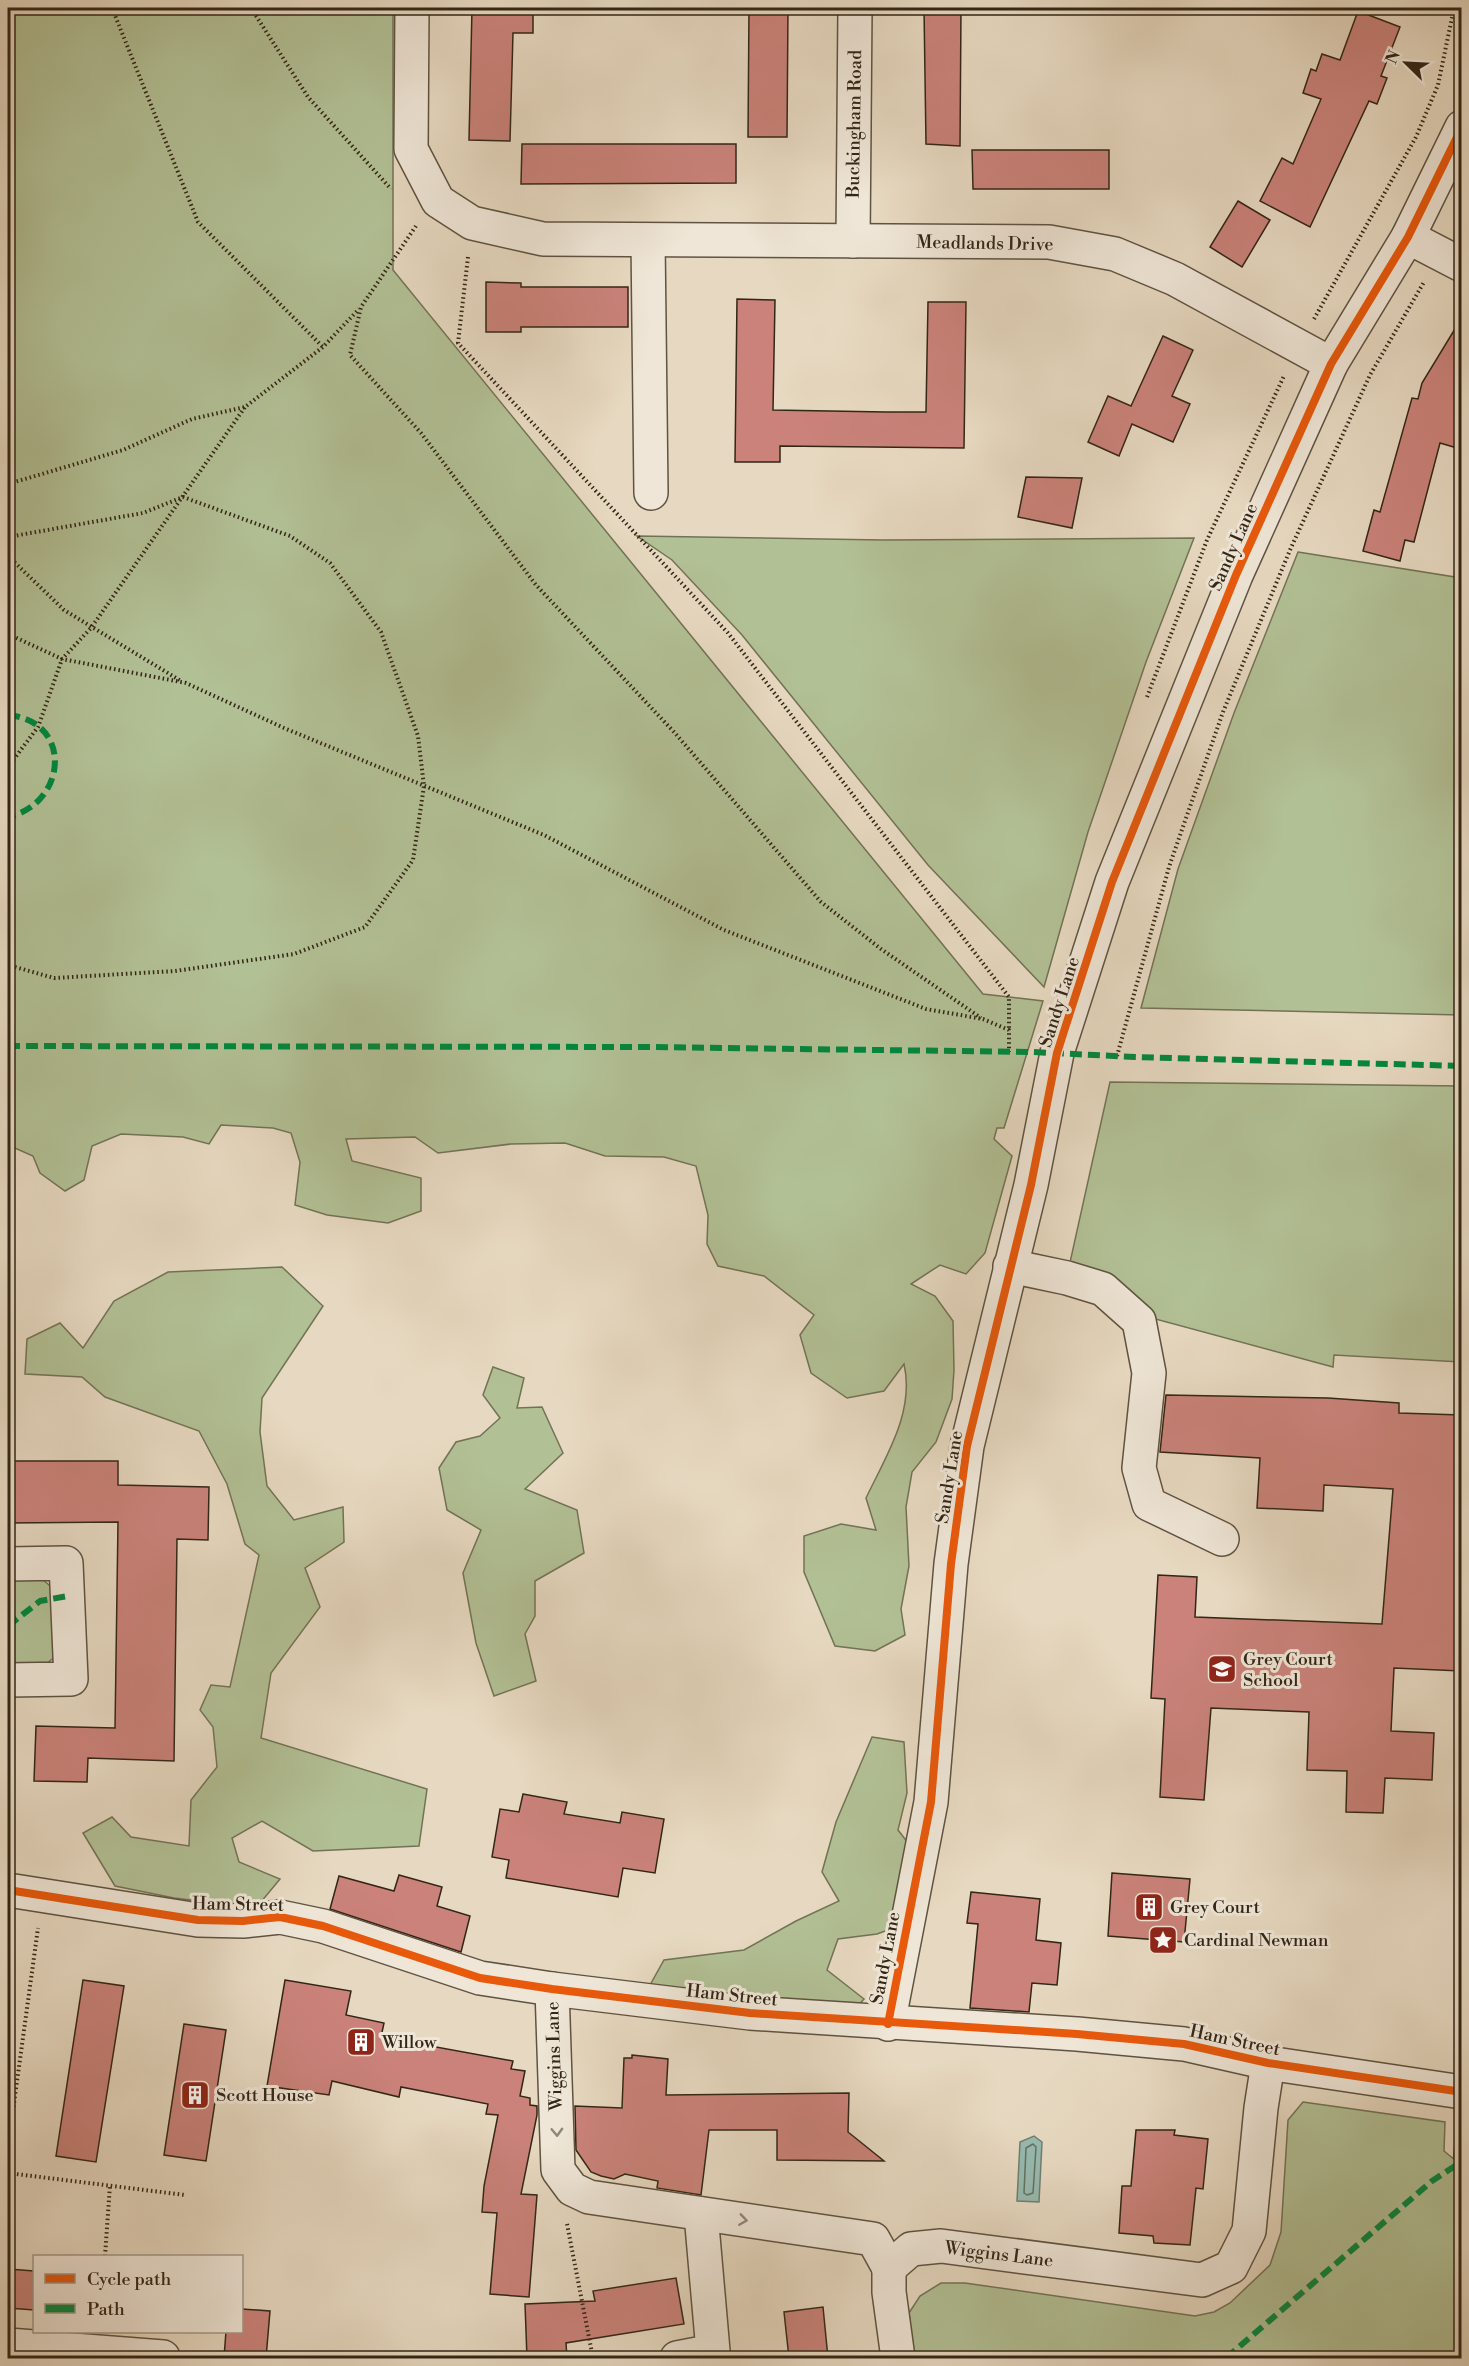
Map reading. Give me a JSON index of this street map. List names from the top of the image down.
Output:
{
  "streets": {
    "street": [
      "Buckingham Road",
      "Meadlands Drive",
      "Sandy Lane",
      "Ham Street",
      "Wiggins Lane"
    ]
  },
  "crossings": [
    ["Buckingham Road", "Meadlands Drive"],
    ["Meadlands Drive", "Sandy Lane"],
    ["Sandy Lane", "Ham Street"],
    ["Ham Street", "Wiggins Lane"]
  ],
  "places": {
    "school or university": ["Grey Court School"],
    "building": ["Grey Court", "Willow", "Scott House"],
    "place": ["Cardinal Newman"]
  },
  "legend": ["Cycle path", "Path"],
  "north": "top left"
}
